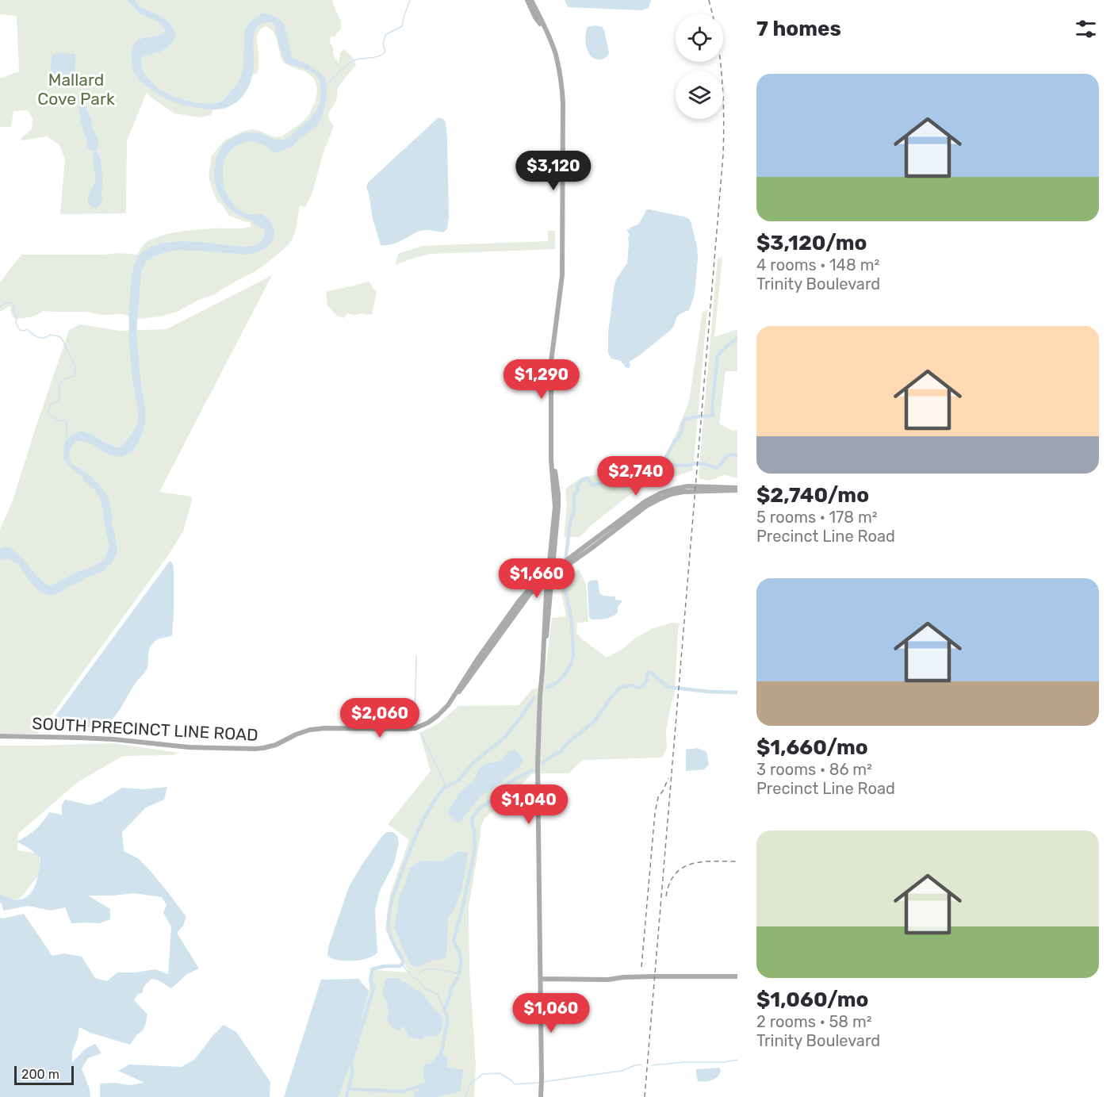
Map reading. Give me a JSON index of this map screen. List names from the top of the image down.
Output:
{
  "streets": {
    "main road": ["SOUTH PRECINCT LINE ROAD"]
  },
  "parks": ["Mallard Cove Park"],
  "scale_bar": "200 m",
  "page": {
    "heading": "7 homes",
    "list": [
      {
        "name": "$3,120/mo",
        "note": "4 rooms · 148 m² · Trinity Boulevard"
      },
      {
        "name": "$2,740/mo",
        "note": "5 rooms · 178 m² · Precinct Line Road"
      },
      {
        "name": "$1,660/mo",
        "note": "3 rooms · 86 m² · Precinct Line Road"
      },
      {
        "name": "$1,060/mo",
        "note": "2 rooms · 58 m² · Trinity Boulevard"
      }
    ],
    "price": [
      "$3,120",
      "$1,290",
      "$2,740",
      "$1,660",
      "$2,060",
      "$1,040",
      "$1,060"
    ],
    "scale": "200 m"
  }
}
